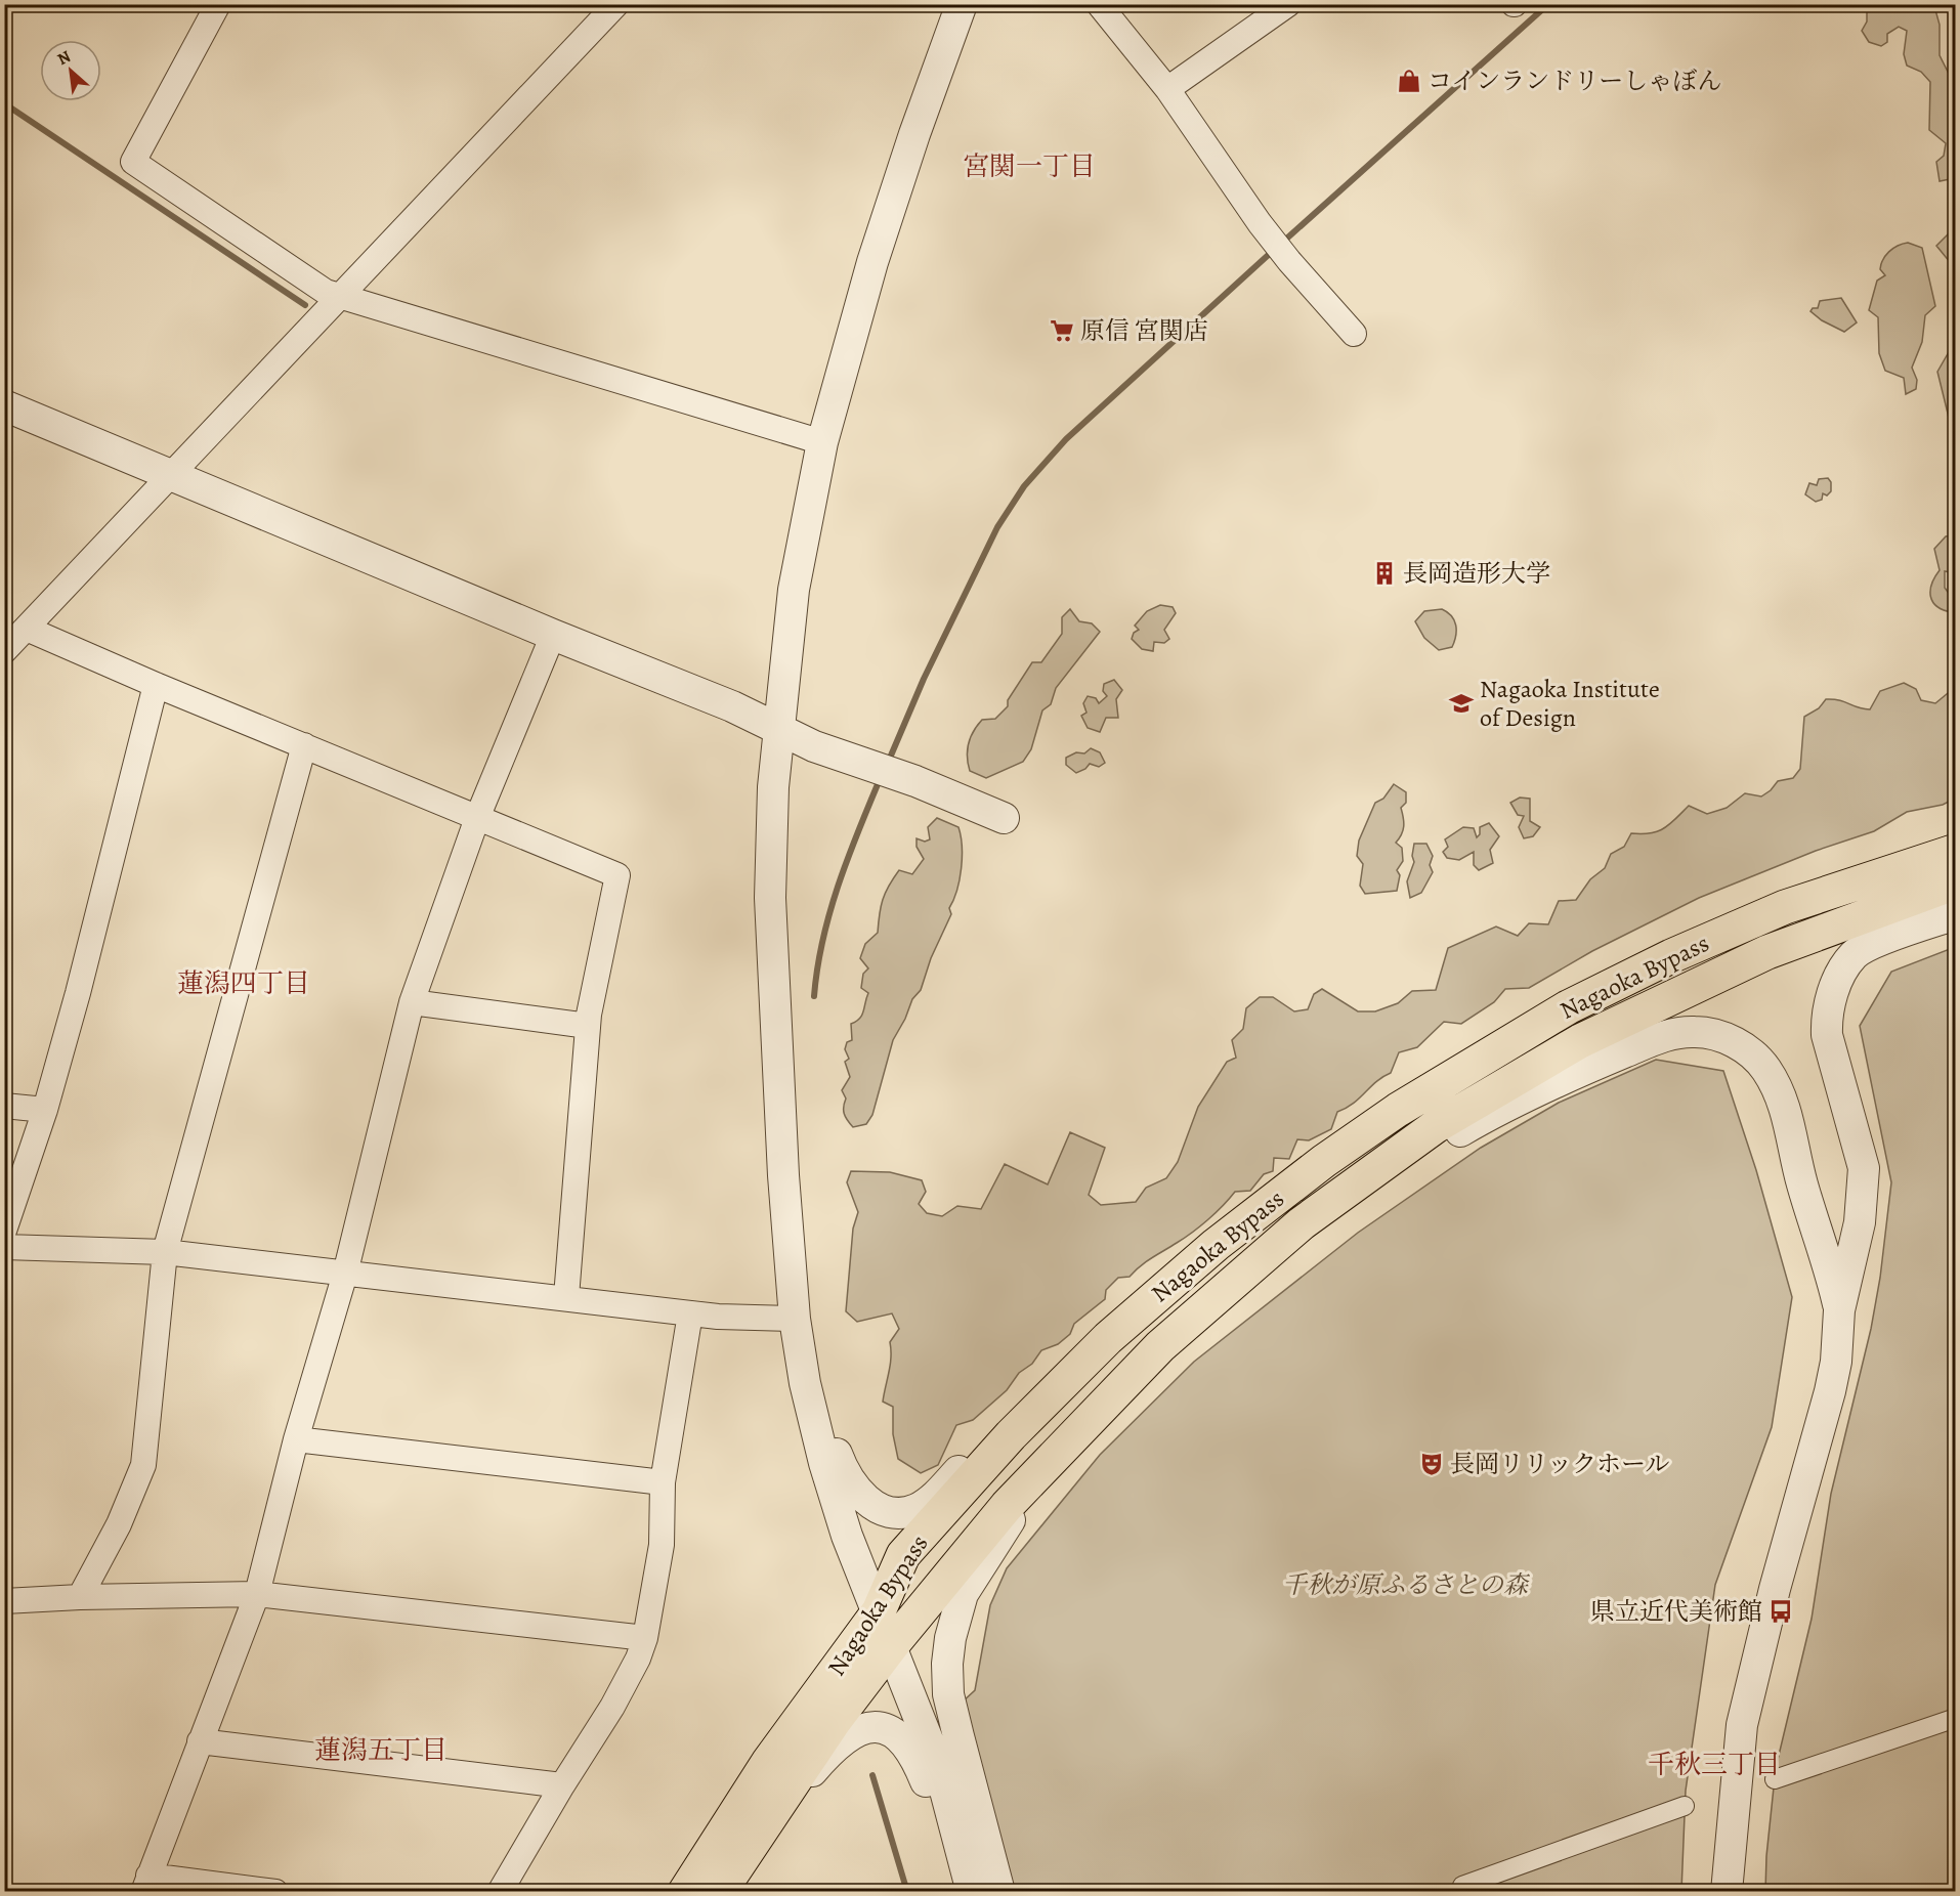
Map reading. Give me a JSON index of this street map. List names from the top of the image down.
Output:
{
  "streets": {
    "highway": ["Nagaoka Bypass"]
  },
  "districts": [
    "宮関一丁目",
    "蓮潟四丁目",
    "蓮潟五丁目",
    "千秋三丁目"
  ],
  "parks": ["千秋が原ふるさとの森"],
  "places": {
    "shop": ["コインランドリーしゃぼん"],
    "supermarket": ["原信 宮関店"],
    "building": ["長岡造形大学"],
    "school or university": ["Nagaoka Institute of Design"],
    "theatre": ["長岡リリックホール"],
    "bus stop": ["県立近代美術館"]
  },
  "north": "top left"
}
